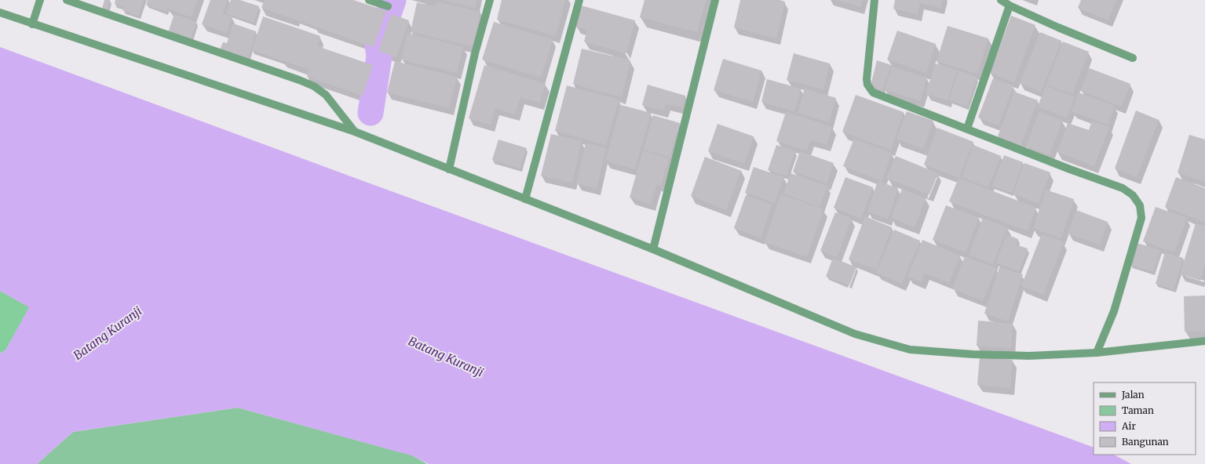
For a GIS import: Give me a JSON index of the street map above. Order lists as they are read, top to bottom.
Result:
{
  "water": ["Batang Kuranji"],
  "legend": [
    "Jalan",
    "Taman",
    "Air",
    "Bangunan"
  ]
}
